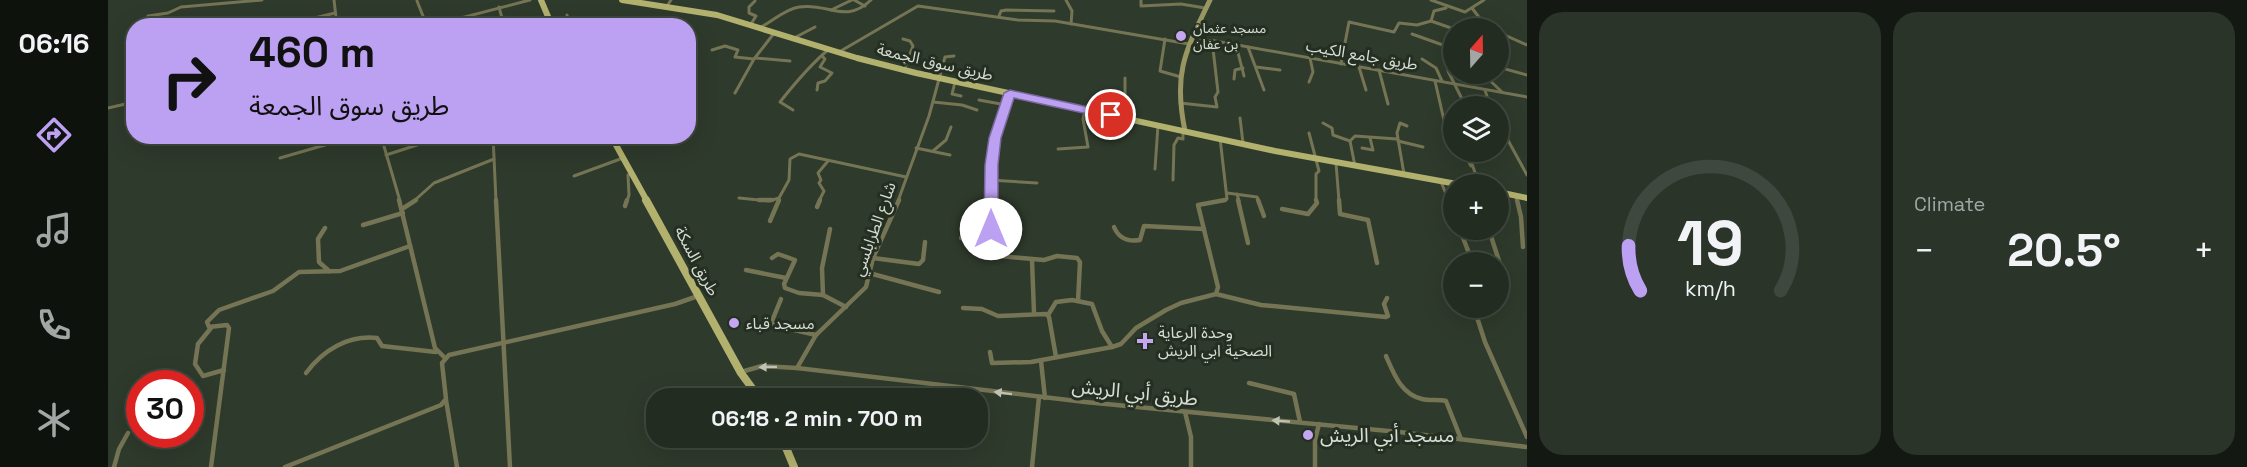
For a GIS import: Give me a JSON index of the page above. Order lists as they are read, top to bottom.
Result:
{
  "streets": {
    "main road": ["طريق سوق الجمعة", "طريق السكة"],
    "street": ["طريق جامع الكيب", "شارع الطرابلسي", "طريق أبي الريش"]
  },
  "crossings": [
    ["طريق سوق الجمعة", "شارع الطرابلسي"],
    ["شارع الطرابلسي", "طريق أبي الريش"],
    ["طريق السكة", "طريق أبي الريش"]
  ],
  "one_way": ["طريق أبي الريش"],
  "places": {
    "other": ["مسجد عثمان بن عفان", "مسجد قباء", "مسجد أبي الريش"],
    "health": ["وحدة الرعاية الصحية ابي الريش"]
  },
  "north": "top",
  "page": {
    "tabs": "06:16",
    "tile": "Climate",
    "map_buttons": ["+", "−"],
    "turn": ["460 m", "طريق سوق الجمعة"],
    "heat": ["−", "20.5°", "+"],
    "limit": "30",
    "trip": "06:18 · 2 min · 700 m",
    "gauge": ["19", "km/h"]
  }
}
